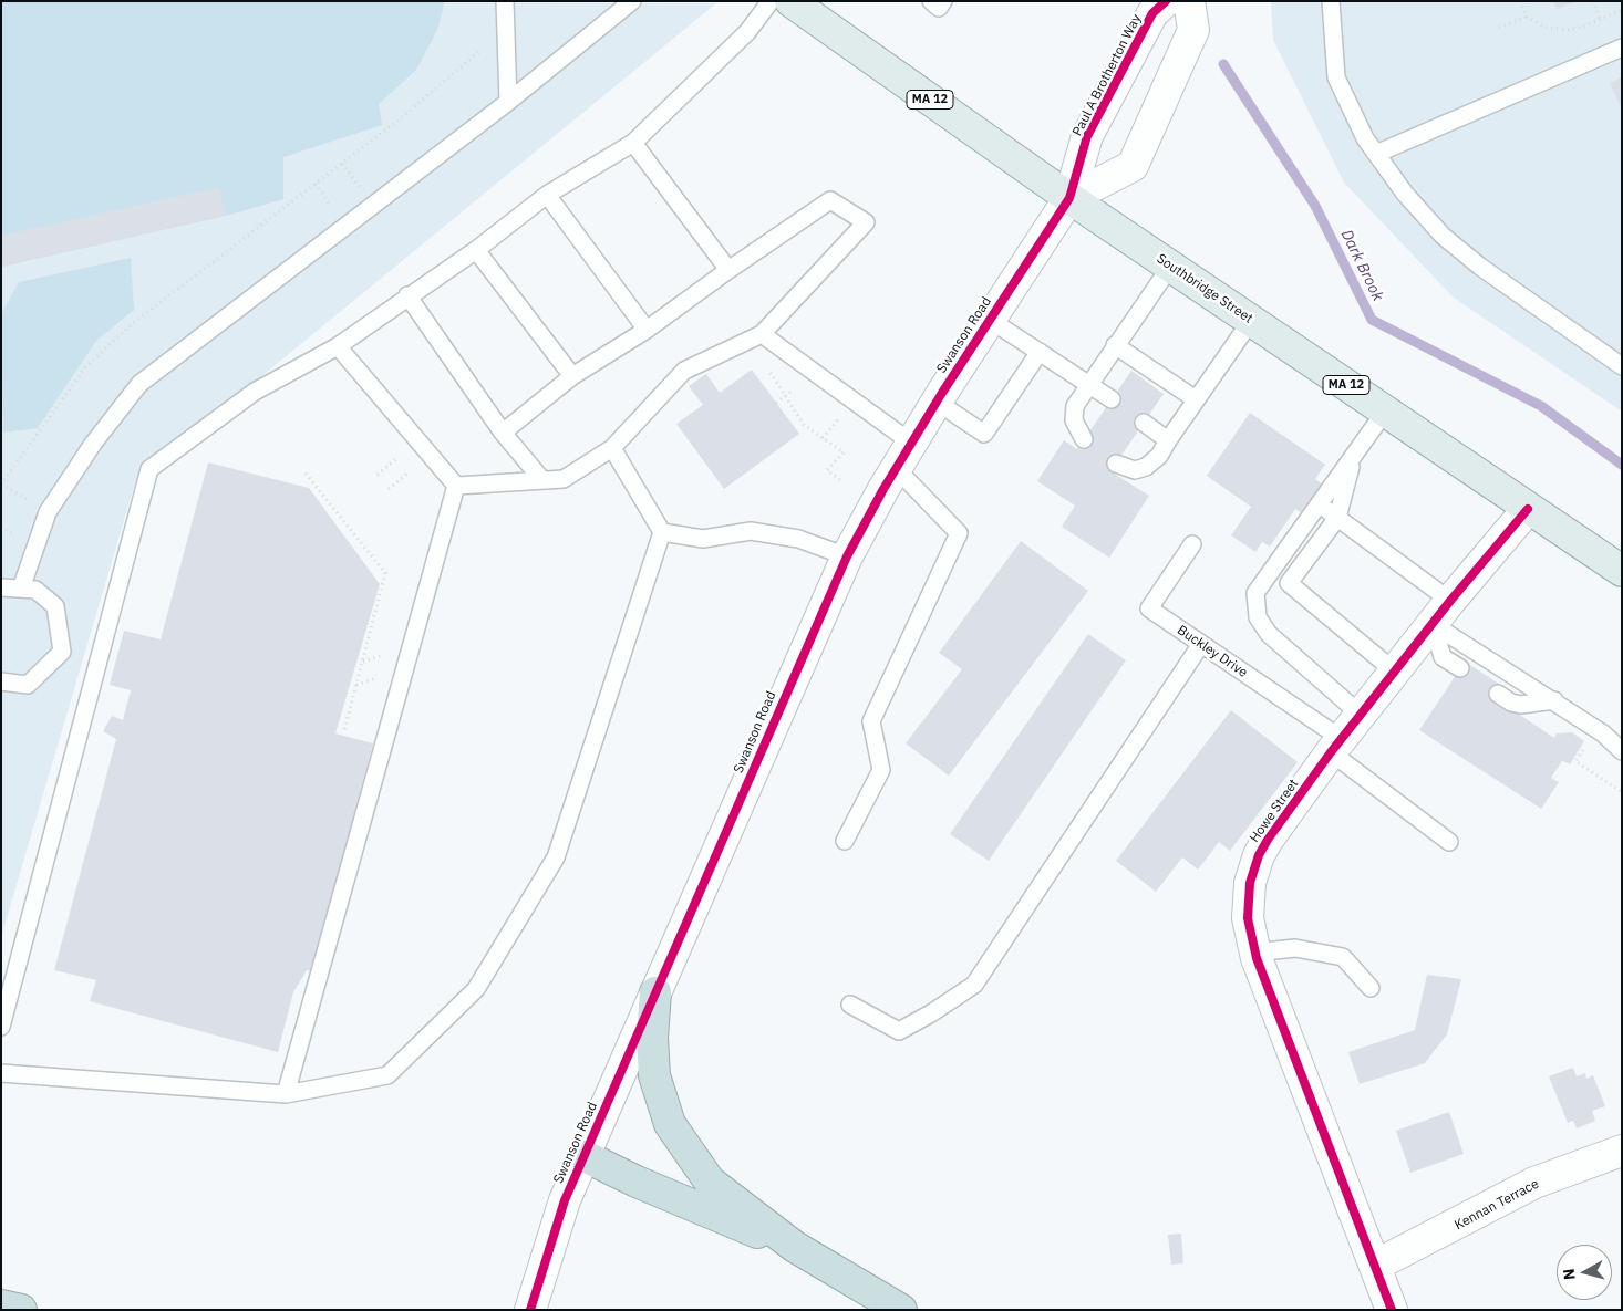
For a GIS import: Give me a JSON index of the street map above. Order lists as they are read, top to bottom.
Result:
{
  "streets": {
    "main road": ["MA 12", "Southbridge Street"],
    "street": [
      "Paul A Brotherton Way",
      "Swanson Road",
      "Howe Street",
      "Kennan Terrace"
    ],
    "lane": ["Buckley Drive"]
  },
  "crossings": [
    ["Paul A Brotherton Way", "Southbridge Street"],
    ["Paul A Brotherton Way", "Swanson Road"],
    ["Southbridge Street", "Swanson Road"],
    ["Southbridge Street", "Howe Street"],
    ["Buckley Drive", "Howe Street"],
    ["Howe Street", "Kennan Terrace"]
  ],
  "water": ["Dark Brook"],
  "north": "left"
}
